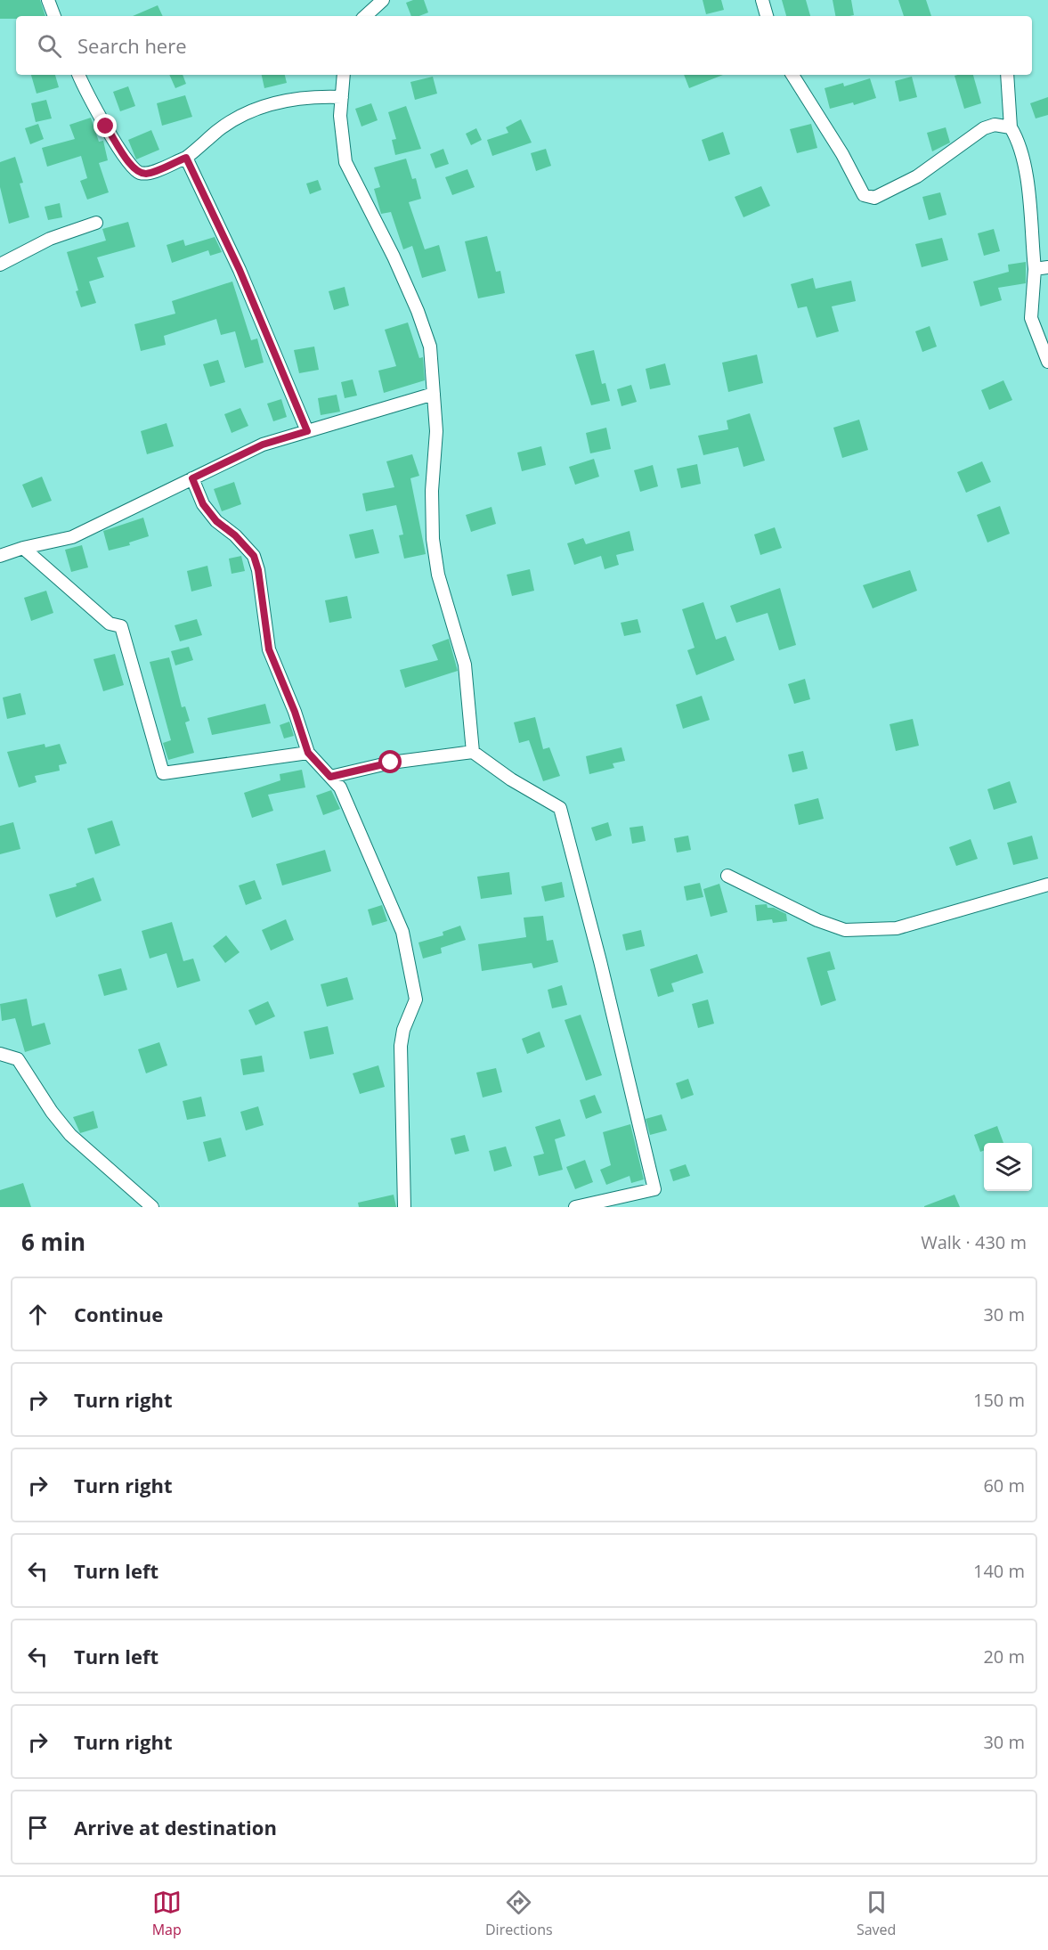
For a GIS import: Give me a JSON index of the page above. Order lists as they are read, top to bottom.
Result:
{
  "page": {
    "search": "Search here",
    "heading": ["6 min", "Walk · 430 m"],
    "list": [
      ["Continue", "30 m"],
      ["Turn right", "150 m"],
      ["Turn right", "60 m"],
      ["Turn left", "140 m"],
      ["Turn left", "20 m"],
      ["Turn right", "30 m"],
      "Arrive at destination"
    ],
    "nav": ["Map", "Directions", "Saved"]
  }
}
